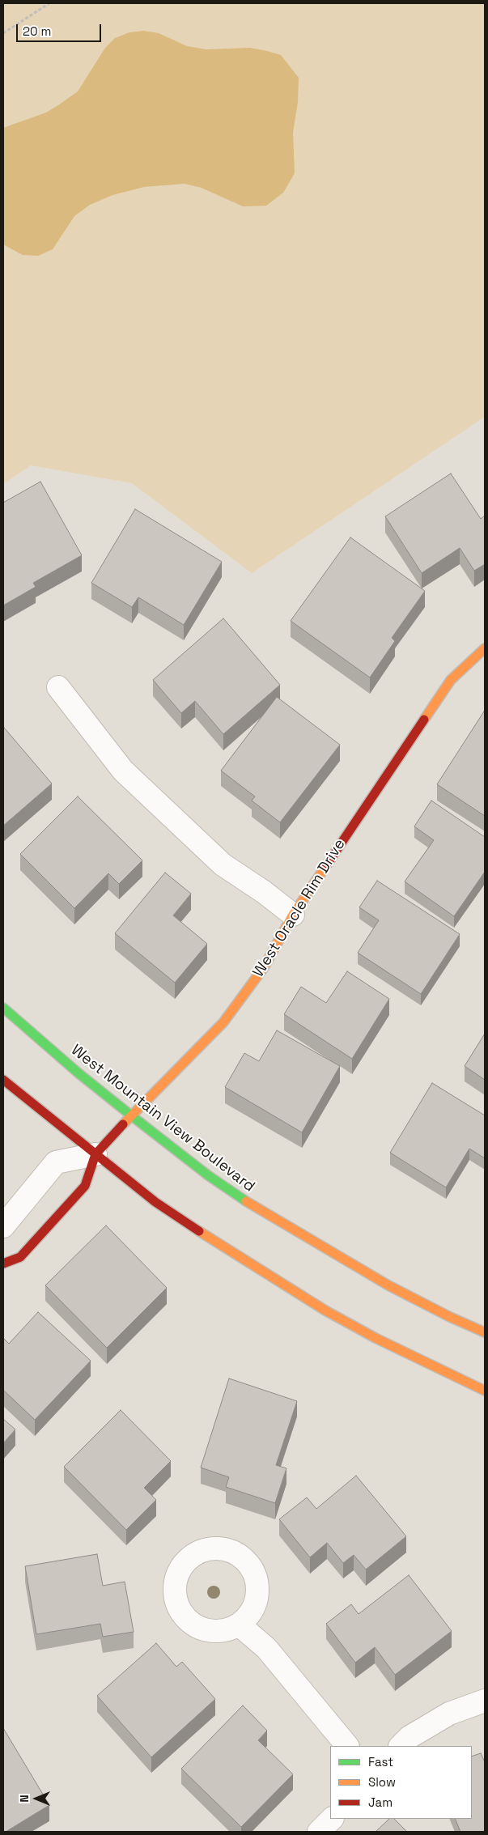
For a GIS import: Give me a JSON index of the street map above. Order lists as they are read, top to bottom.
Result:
{
  "streets": {
    "street": ["West Oracle Rim Drive", "West Mountain View Boulevard"]
  },
  "crossings": [
    ["West Oracle Rim Drive", "West Mountain View Boulevard"]
  ],
  "legend": ["Fast", "Slow", "Jam"],
  "scale_bar": "20 m",
  "north": "left"
}
